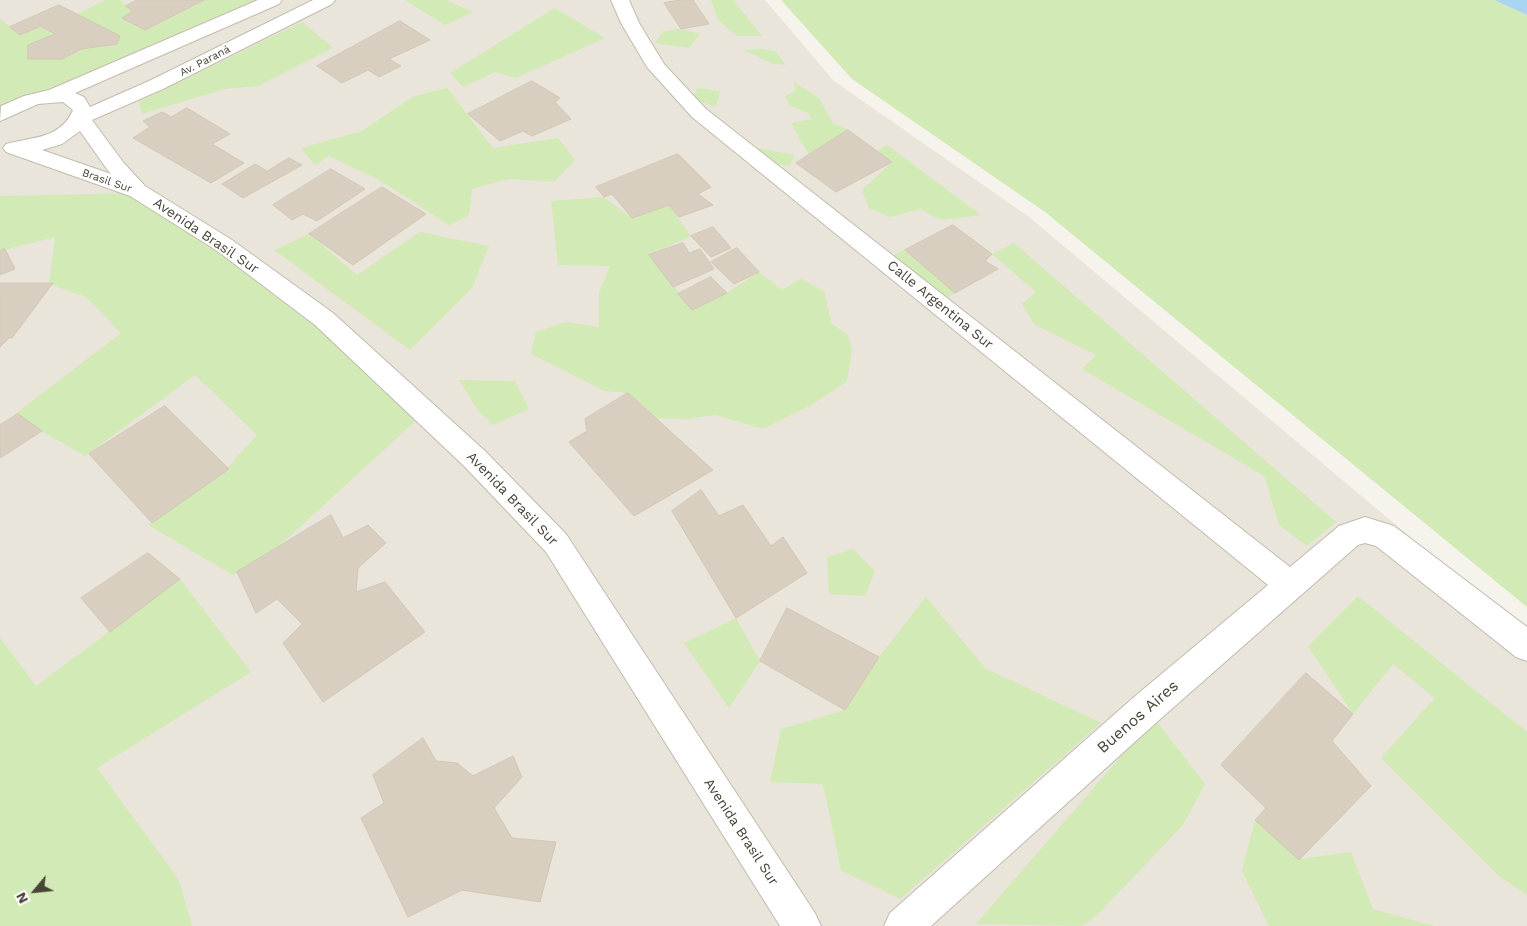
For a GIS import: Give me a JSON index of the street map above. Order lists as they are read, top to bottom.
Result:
{
  "streets": {
    "street": [
      "Av. Paraná",
      "Brasil Sur",
      "Avenida Brasil Sur",
      "Calle Argentina Sur",
      "Buenos Aires"
    ]
  },
  "crossings": [
    ["Av. Paraná", "Brasil Sur"],
    ["Brasil Sur", "Avenida Brasil Sur"],
    ["Calle Argentina Sur", "Buenos Aires"]
  ],
  "north": "bottom left"
}
